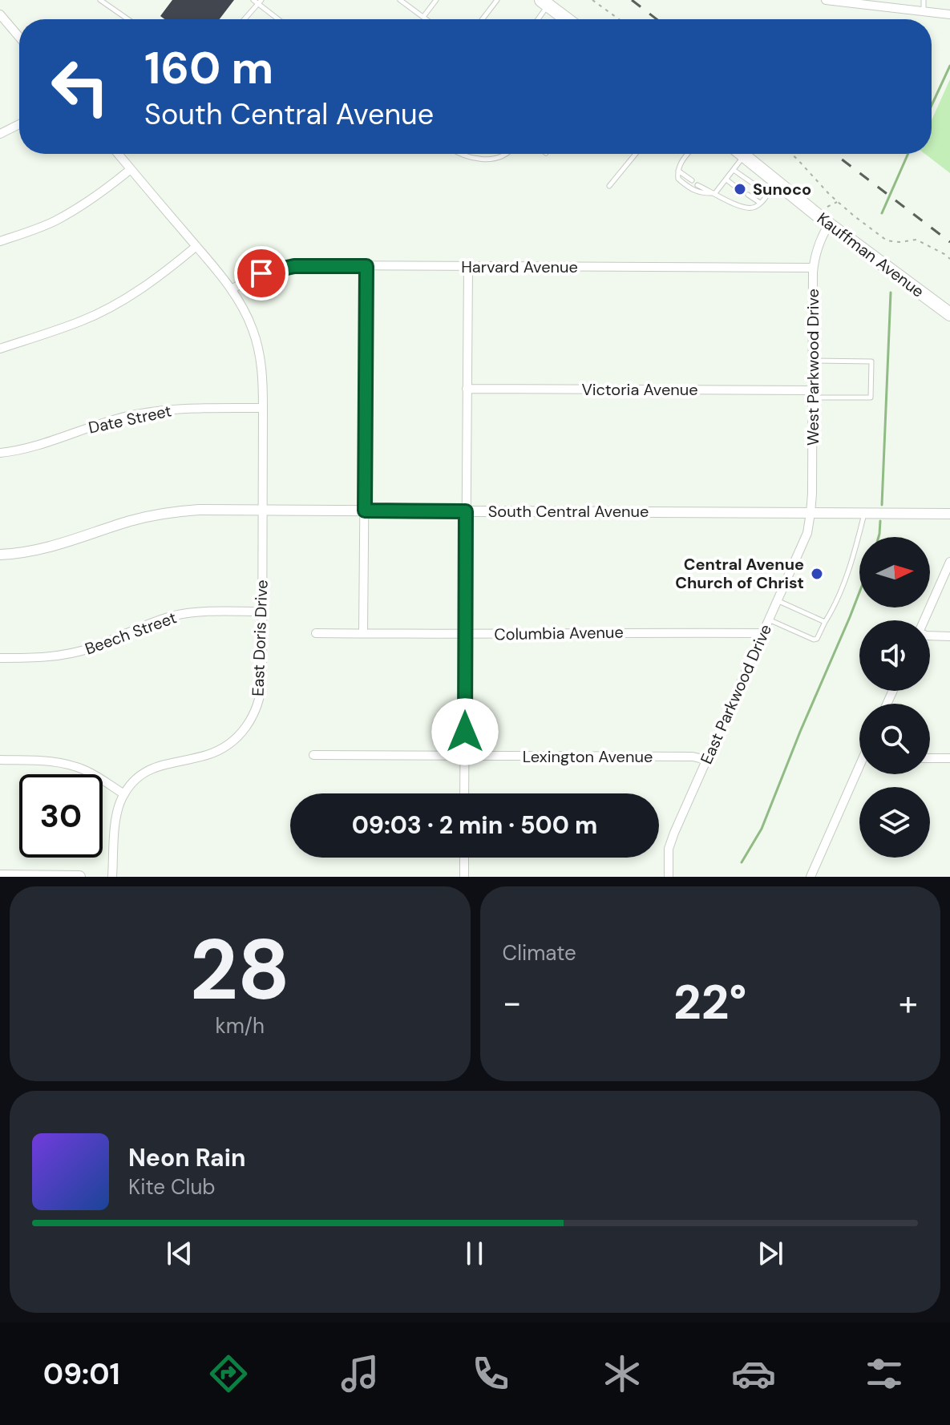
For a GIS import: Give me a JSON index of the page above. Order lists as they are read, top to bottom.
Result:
{
  "streets": {
    "main road": ["Kauffman Avenue"],
    "street": [
      "Harvard Avenue",
      "West Parkwood Drive",
      "Victoria Avenue",
      "Date Street",
      "South Central Avenue",
      "Beech Street",
      "Columbia Avenue",
      "East Doris Drive",
      "East Parkwood Drive",
      "Lexington Avenue"
    ]
  },
  "crossings": [
    ["Kauffman Avenue", "West Parkwood Drive"],
    ["Harvard Avenue", "West Parkwood Drive"],
    ["Harvard Avenue", "East Doris Drive"],
    ["West Parkwood Drive", "Victoria Avenue"],
    ["West Parkwood Drive", "South Central Avenue"],
    ["West Parkwood Drive", "East Parkwood Drive"],
    ["Date Street", "East Doris Drive"],
    ["South Central Avenue", "East Doris Drive"],
    ["South Central Avenue", "East Parkwood Drive"],
    ["Beech Street", "East Doris Drive"],
    ["Columbia Avenue", "East Parkwood Drive"],
    ["East Parkwood Drive", "Lexington Avenue"]
  ],
  "places": ["Sunoco", "Central Avenue Church of Christ"],
  "north": "right",
  "page": {
    "turn": ["160 m", "South Central Avenue"],
    "limit": "30",
    "trip": "09:03 · 2 min · 500 m",
    "tile": [
      ["28", "km/h"],
      "Climate"
    ],
    "heat": ["−", "22°", "+"],
    "song": ["Neon Rain", "Kite Club"],
    "tabs": "09:01"
  }
}
